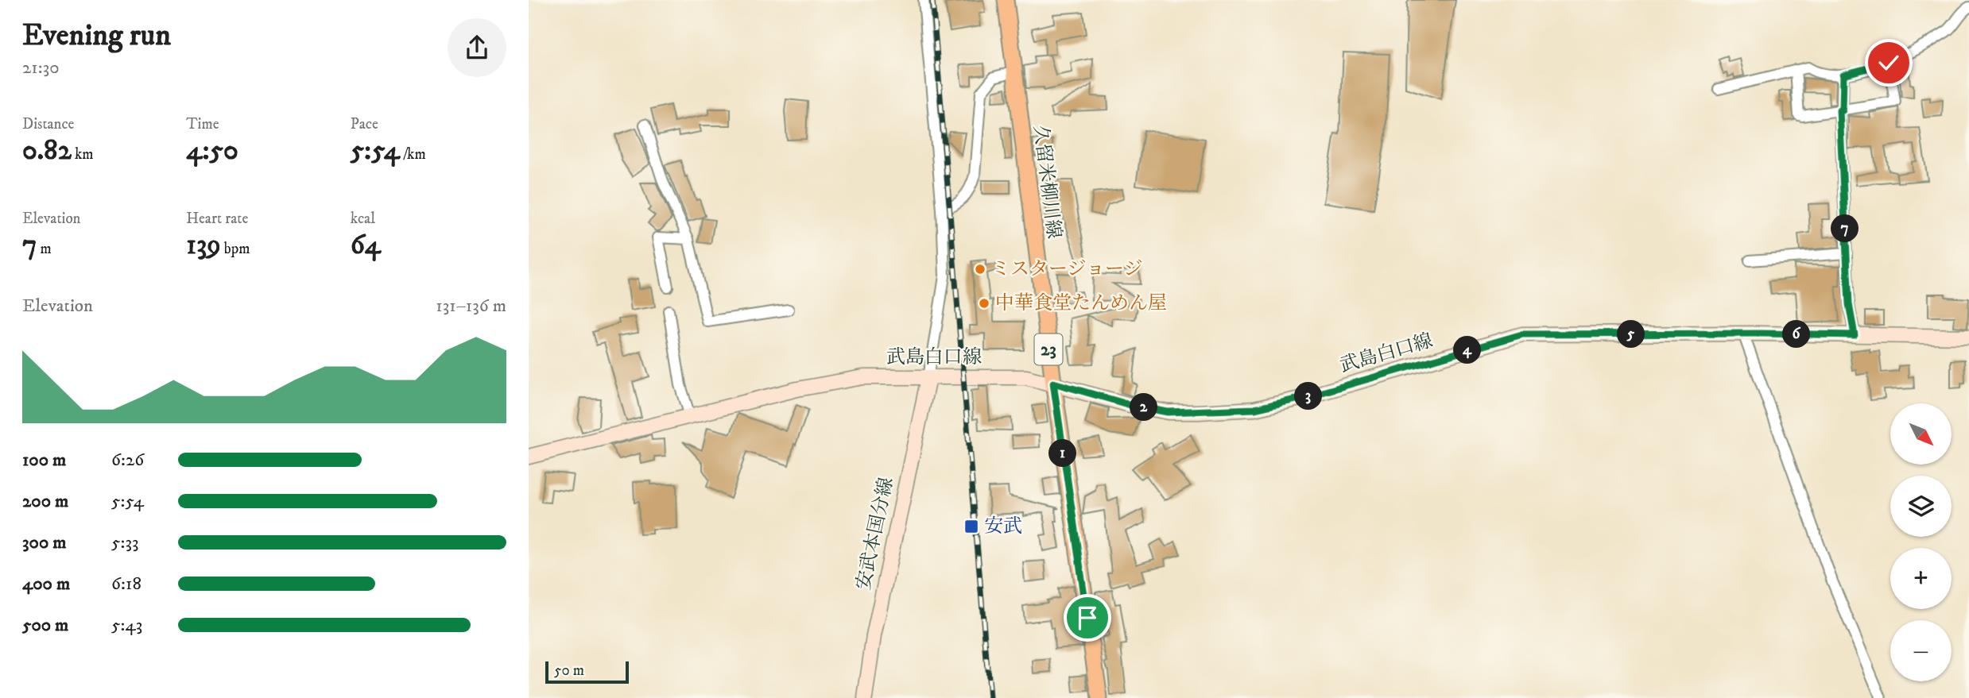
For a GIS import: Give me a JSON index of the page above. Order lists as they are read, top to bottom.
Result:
{
  "streets": {
    "main road": [
      "久留米柳川線",
      "23",
      "武島白口線",
      "安武本国分線"
    ]
  },
  "crossings": [
    ["久留米柳川線", "武島白口線"],
    ["武島白口線", "安武本国分線"]
  ],
  "places": {
    "other": ["ミスタージョージ", "中華食堂たんめん屋"],
    "transit": ["安武"]
  },
  "scale_bar": "50 m",
  "north": "bottom right",
  "page": {
    "heading": ["Evening run", "21:30"],
    "stats": [
      ["Distance", "0.82 km"],
      ["Time", "4:50"],
      ["Pace", "5:54 /km"],
      ["Elevation", "7 m"],
      ["Heart rate", "139 bpm"],
      ["kcal", "64"]
    ],
    "pins": [
      "7",
      "5",
      "6",
      "4",
      "3",
      "2",
      "1"
    ],
    "chart": ["Elevation", "131–136 m"],
    "map_buttons": ["+", "−"],
    "list": [
      {
        "name": "100 m",
        "note": "6:26"
      },
      {
        "name": "200 m",
        "note": "5:54"
      },
      {
        "name": "300 m",
        "note": "5:33"
      },
      {
        "name": "400 m",
        "note": "6:18"
      },
      {
        "name": "500 m",
        "note": "5:43"
      }
    ],
    "scale": "50 m"
  }
}
